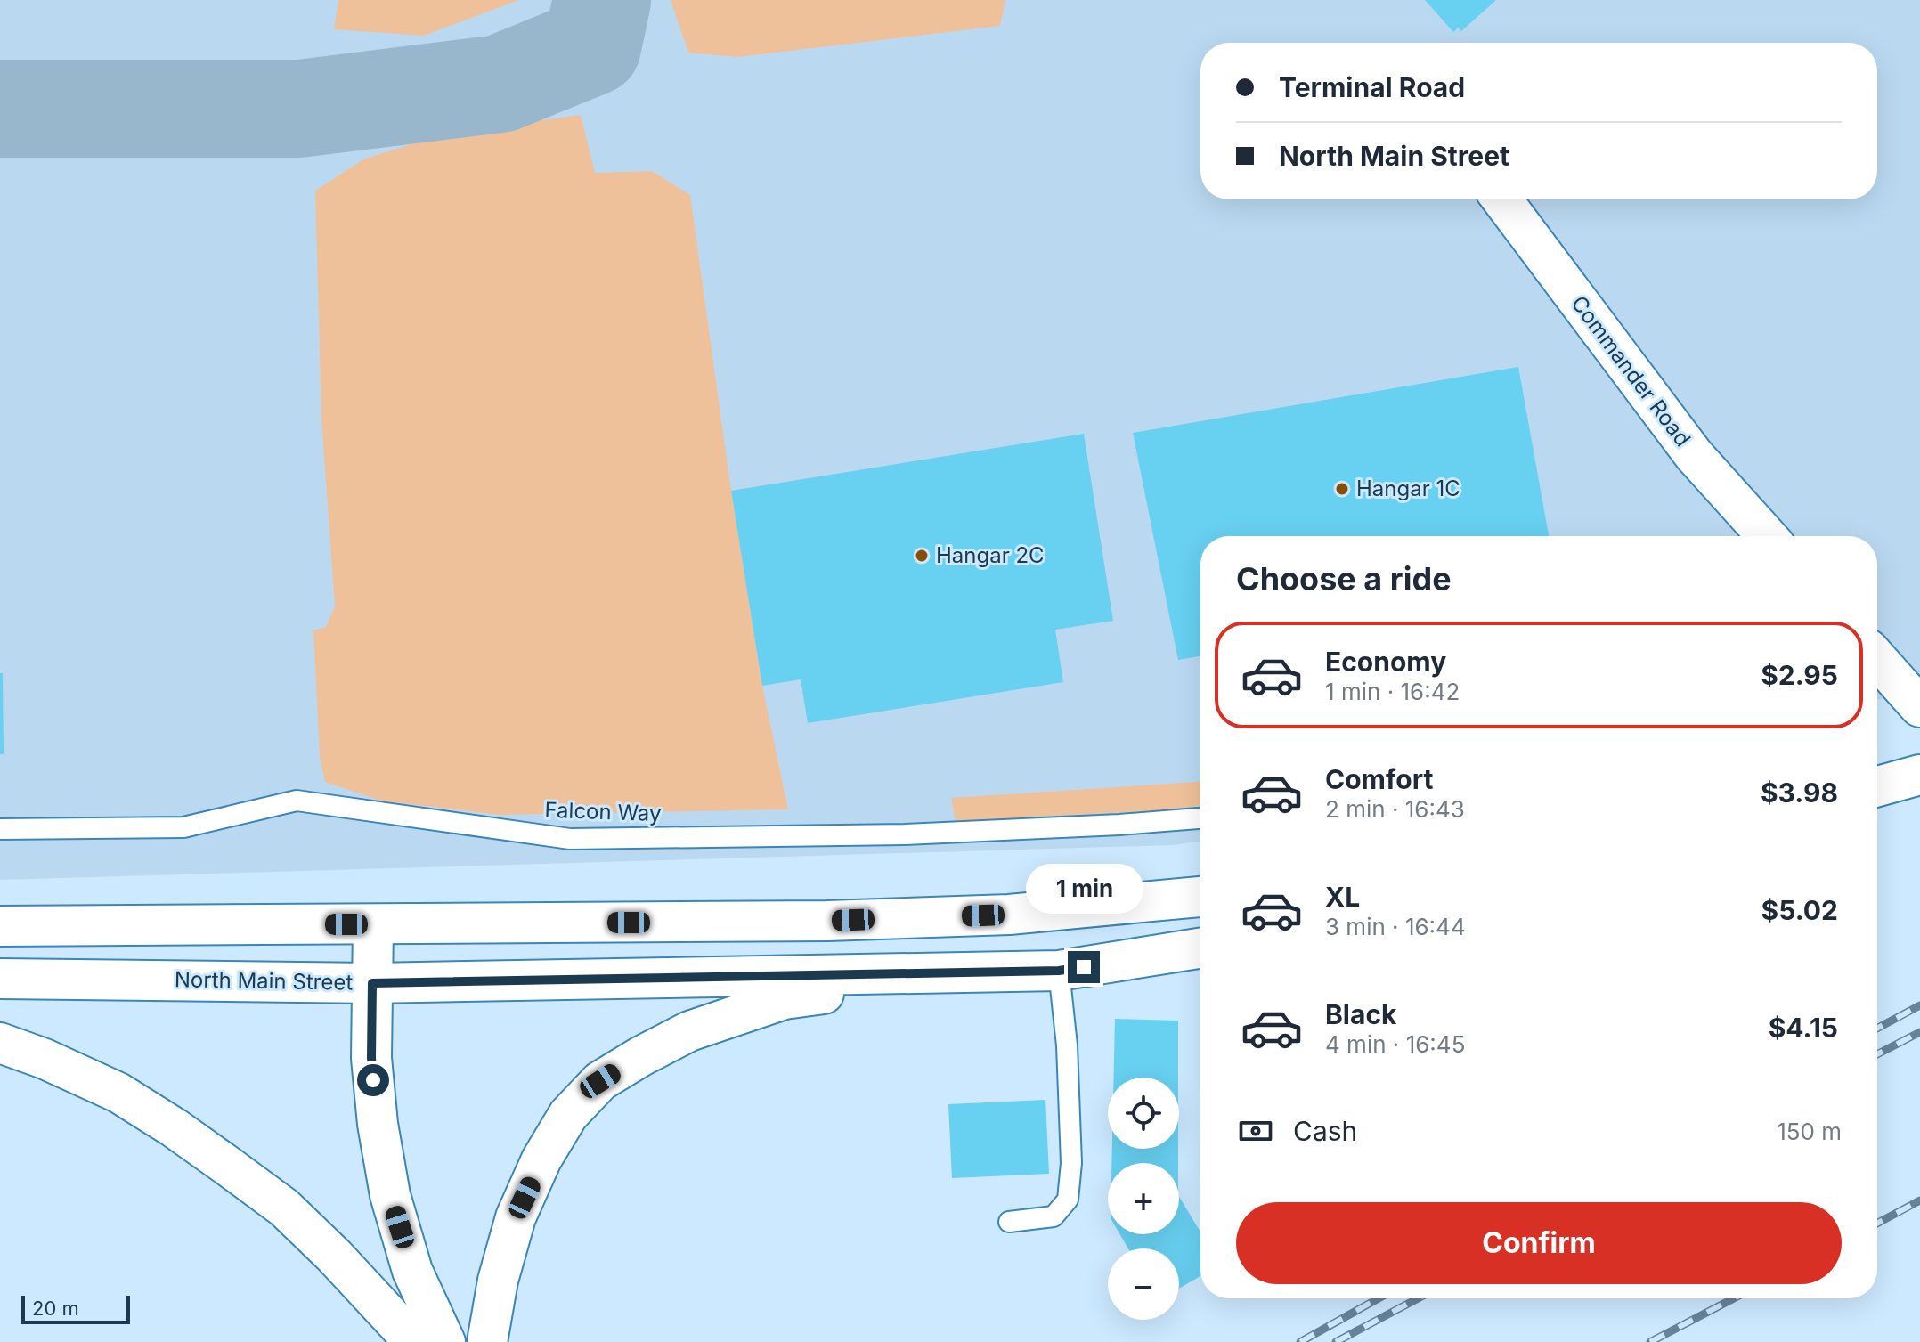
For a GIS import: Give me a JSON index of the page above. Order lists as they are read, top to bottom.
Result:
{
  "streets": {
    "main road": ["Commander Road", "North Main Street"],
    "lane": ["Falcon Way"]
  },
  "places": ["Hangar 1C", "Hangar 2C"],
  "scale_bar": "20 m",
  "page": {
    "banner": ["Terminal Road", "North Main Street"],
    "heading": "Choose a ride",
    "list": [
      {
        "name": "Economy",
        "note": "1 min · 16:42",
        "value": "$2.95"
      },
      {
        "name": "Comfort",
        "note": "2 min · 16:43",
        "value": "$3.98"
      },
      {
        "name": "XL",
        "note": "3 min · 16:44",
        "value": "$5.02"
      },
      {
        "name": "Black",
        "note": "4 min · 16:45",
        "value": "$4.15"
      }
    ],
    "bubble": "1 min",
    "map_buttons": ["+", "−"],
    "pay": ["Cash", "150 m"],
    "buttons": "Confirm",
    "scale": "20 m"
  }
}
